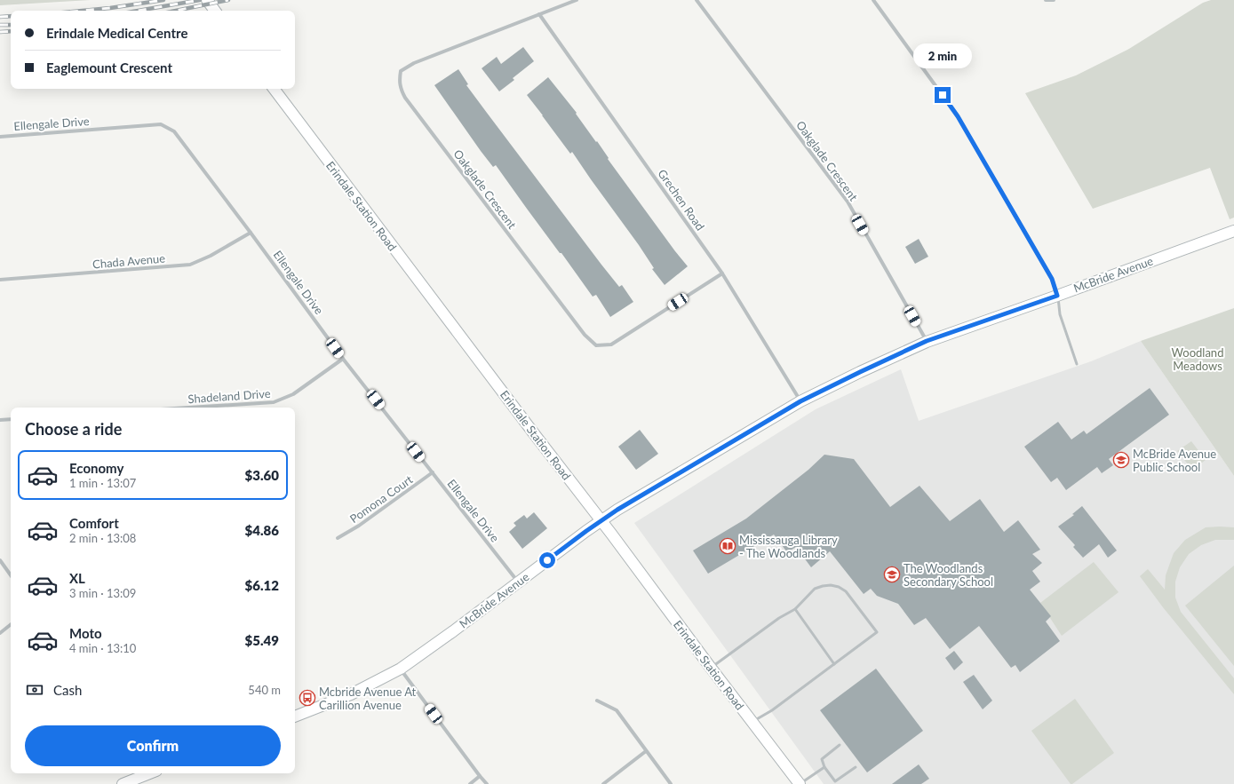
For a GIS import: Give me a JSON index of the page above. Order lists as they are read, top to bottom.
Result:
{
  "streets": {
    "street": [
      "Ellengale Drive",
      "Oakglade Crescent",
      "Grechen Road",
      "Erindale Station Road",
      "Chada Avenue",
      "McBride Avenue",
      "Shadeland Drive",
      "Pomona Court"
    ]
  },
  "crossings": [
    ["Ellengale Drive", "Chada Avenue"],
    ["Ellengale Drive", "McBride Avenue"],
    ["Ellengale Drive", "Shadeland Drive"],
    ["Ellengale Drive", "Pomona Court"],
    ["Oakglade Crescent", "Grechen Road"],
    ["Oakglade Crescent", "McBride Avenue"],
    ["Grechen Road", "McBride Avenue"],
    ["Erindale Station Road", "McBride Avenue"]
  ],
  "parks": ["Woodland Meadows"],
  "places": {
    "school or university": ["McBride Avenue Public School", "The Woodlands Secondary School"],
    "library": ["Mississauga Library - The Woodlands"],
    "bus stop": ["Mcbride Avenue At Carillion Avenue"]
  },
  "page": {
    "banner": ["Erindale Medical Centre", "Eaglemount Crescent"],
    "bubble": "2 min",
    "heading": "Choose a ride",
    "list": [
      {
        "name": "Economy",
        "note": "1 min · 13:07",
        "value": "$3.60"
      },
      {
        "name": "Comfort",
        "note": "2 min · 13:08",
        "value": "$4.86"
      },
      {
        "name": "XL",
        "note": "3 min · 13:09",
        "value": "$6.12"
      },
      {
        "name": "Moto",
        "note": "4 min · 13:10",
        "value": "$5.49"
      }
    ],
    "pay": ["Cash", "540 m"],
    "buttons": "Confirm"
  }
}
